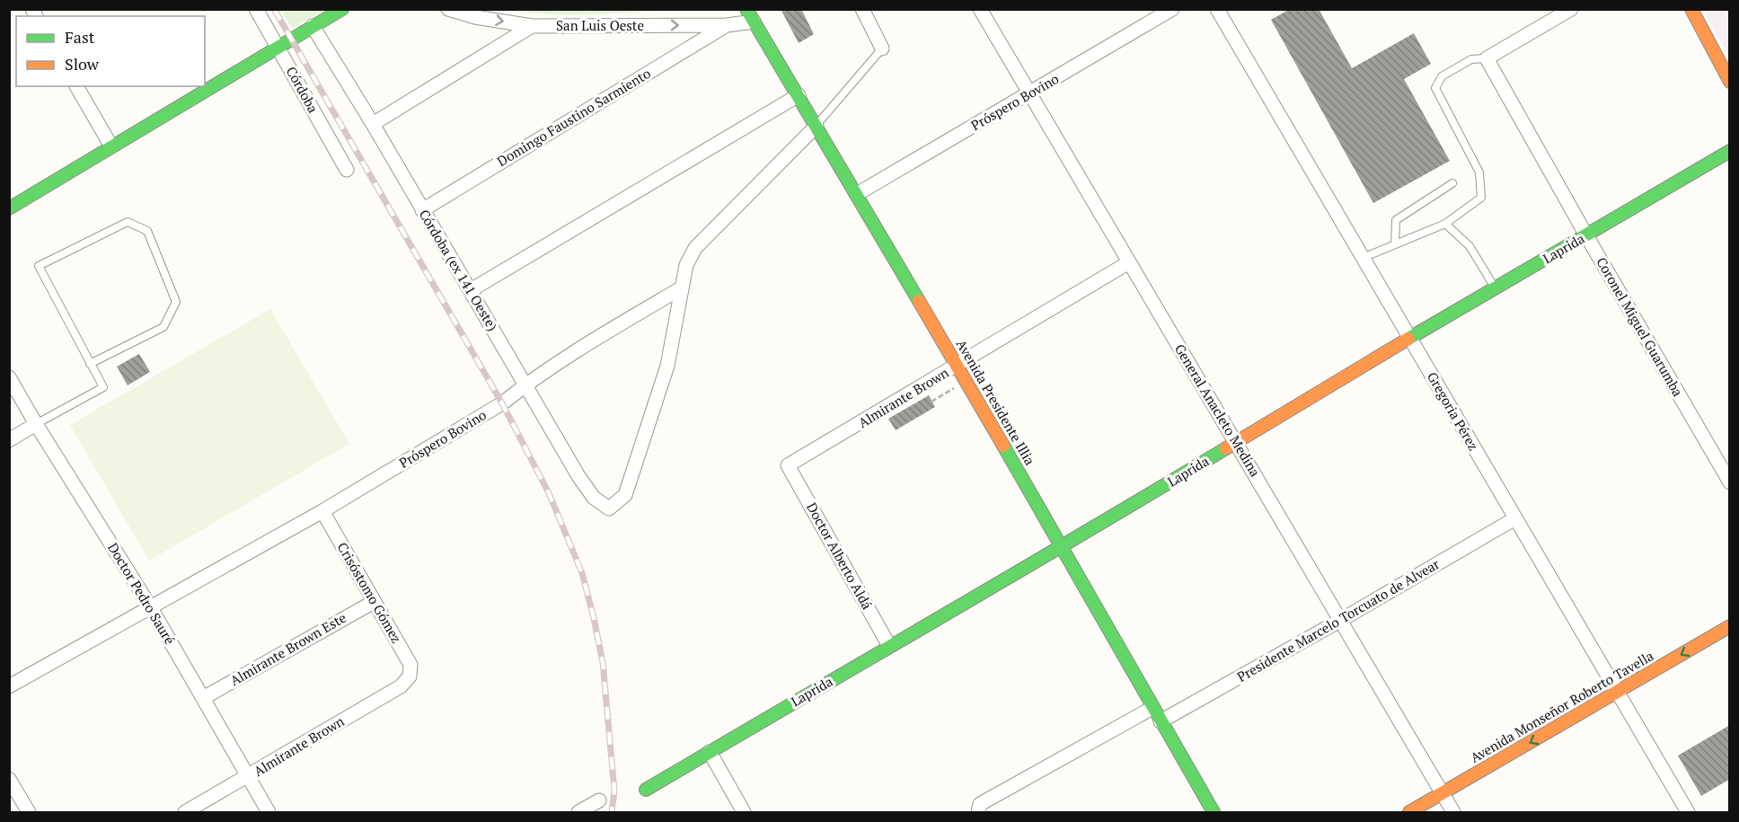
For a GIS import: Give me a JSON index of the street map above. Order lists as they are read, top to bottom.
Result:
{
  "streets": {
    "street": [
      "San Luis Oeste",
      "Córdoba",
      "Próspero Bovino",
      "Domingo Faustino Sarmiento",
      "Laprida",
      "Córdoba (ex 141 Oeste)",
      "Coronel Miguel Guarumba",
      "Almirante Brown",
      "Avenida Presidente Illia",
      "General Anacleto Medina",
      "Gregoria Pérez",
      "Doctor Alberto Aldá",
      "Crisóstomo Gómez",
      "Doctor Pedro Sauré",
      "Presidente Marcelo Torcuato de Alvear",
      "Almirante Brown Este",
      "Avenida Monseñor Roberto Tavella"
    ]
  },
  "crossings": [
    ["San Luis Oeste", "Domingo Faustino Sarmiento"],
    ["San Luis Oeste", "Avenida Presidente Illia"],
    ["Próspero Bovino", "Córdoba (ex 141 Oeste)"],
    ["Próspero Bovino", "Avenida Presidente Illia"],
    ["Próspero Bovino", "General Anacleto Medina"],
    ["Próspero Bovino", "Crisóstomo Gómez"],
    ["Próspero Bovino", "Doctor Pedro Sauré"],
    ["Domingo Faustino Sarmiento", "Córdoba (ex 141 Oeste)"],
    ["Laprida", "Coronel Miguel Guarumba"],
    ["Laprida", "Avenida Presidente Illia"],
    ["Laprida", "General Anacleto Medina"],
    ["Laprida", "Gregoria Pérez"],
    ["Laprida", "Doctor Alberto Aldá"],
    ["Almirante Brown", "Avenida Presidente Illia"],
    ["Almirante Brown", "General Anacleto Medina"],
    ["Almirante Brown", "Doctor Alberto Aldá"],
    ["Almirante Brown", "Crisóstomo Gómez"],
    ["Almirante Brown", "Doctor Pedro Sauré"],
    ["Avenida Presidente Illia", "Presidente Marcelo Torcuato de Alvear"],
    ["General Anacleto Medina", "Presidente Marcelo Torcuato de Alvear"],
    ["General Anacleto Medina", "Avenida Monseñor Roberto Tavella"],
    ["Gregoria Pérez", "Presidente Marcelo Torcuato de Alvear"],
    ["Gregoria Pérez", "Avenida Monseñor Roberto Tavella"],
    ["Crisóstomo Gómez", "Almirante Brown Este"],
    ["Doctor Pedro Sauré", "Almirante Brown Este"]
  ],
  "one_way": ["San Luis Oeste", "Avenida Monseñor Roberto Tavella"],
  "legend": ["Fast", "Slow"]
}
